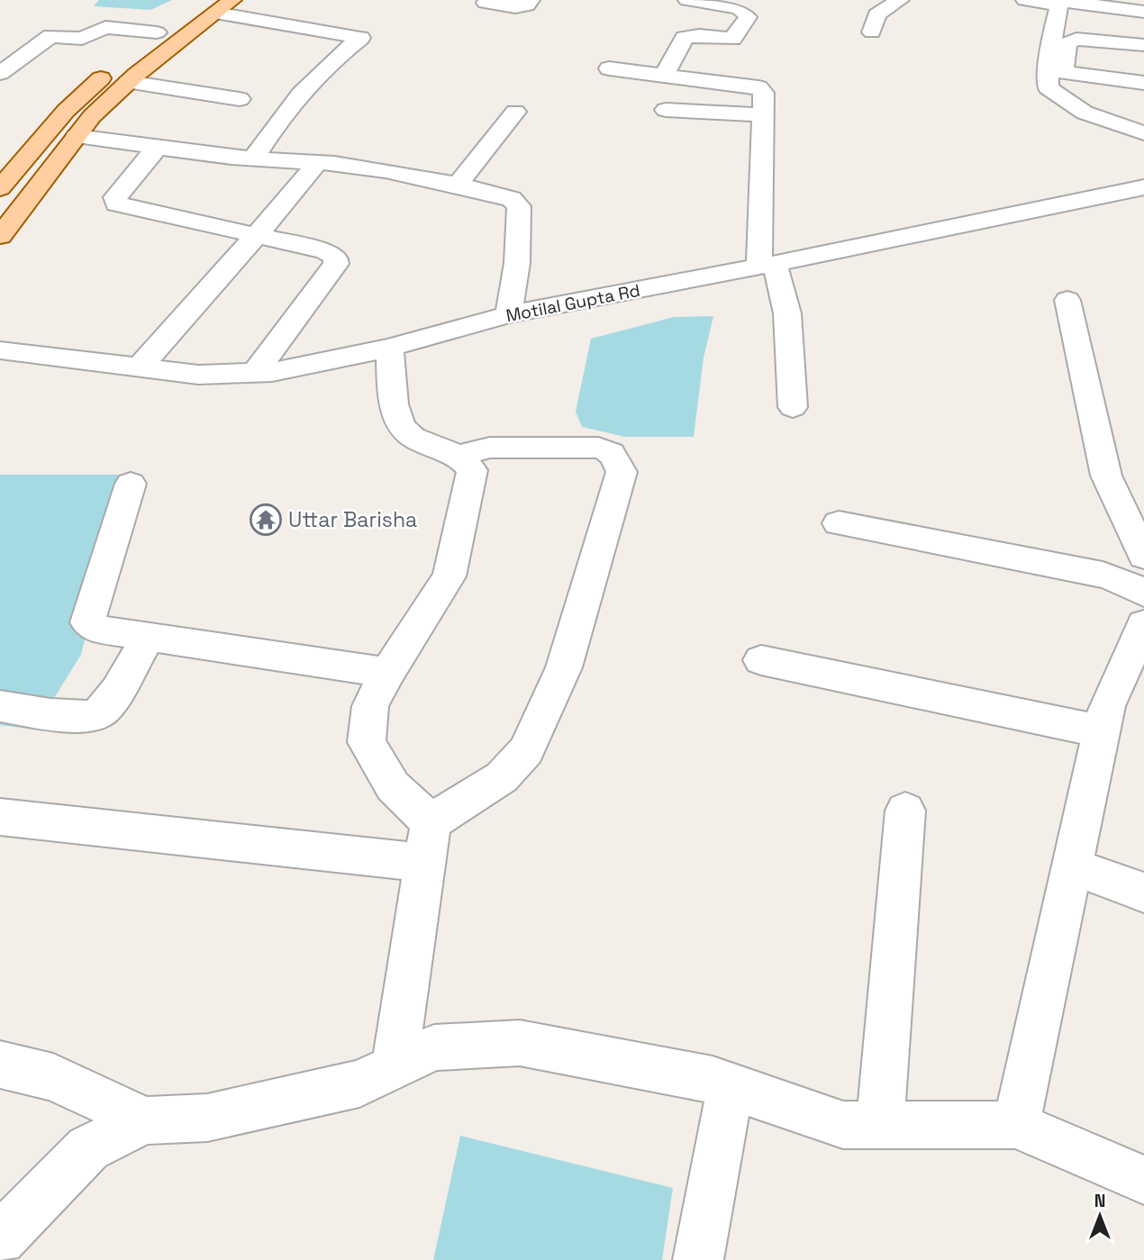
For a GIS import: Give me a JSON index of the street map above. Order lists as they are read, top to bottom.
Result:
{
  "streets": {
    "street": ["Motilal Gupta Rd"]
  },
  "places": {
    "temple": ["Uttar Barisha"]
  },
  "north": "top"
}
